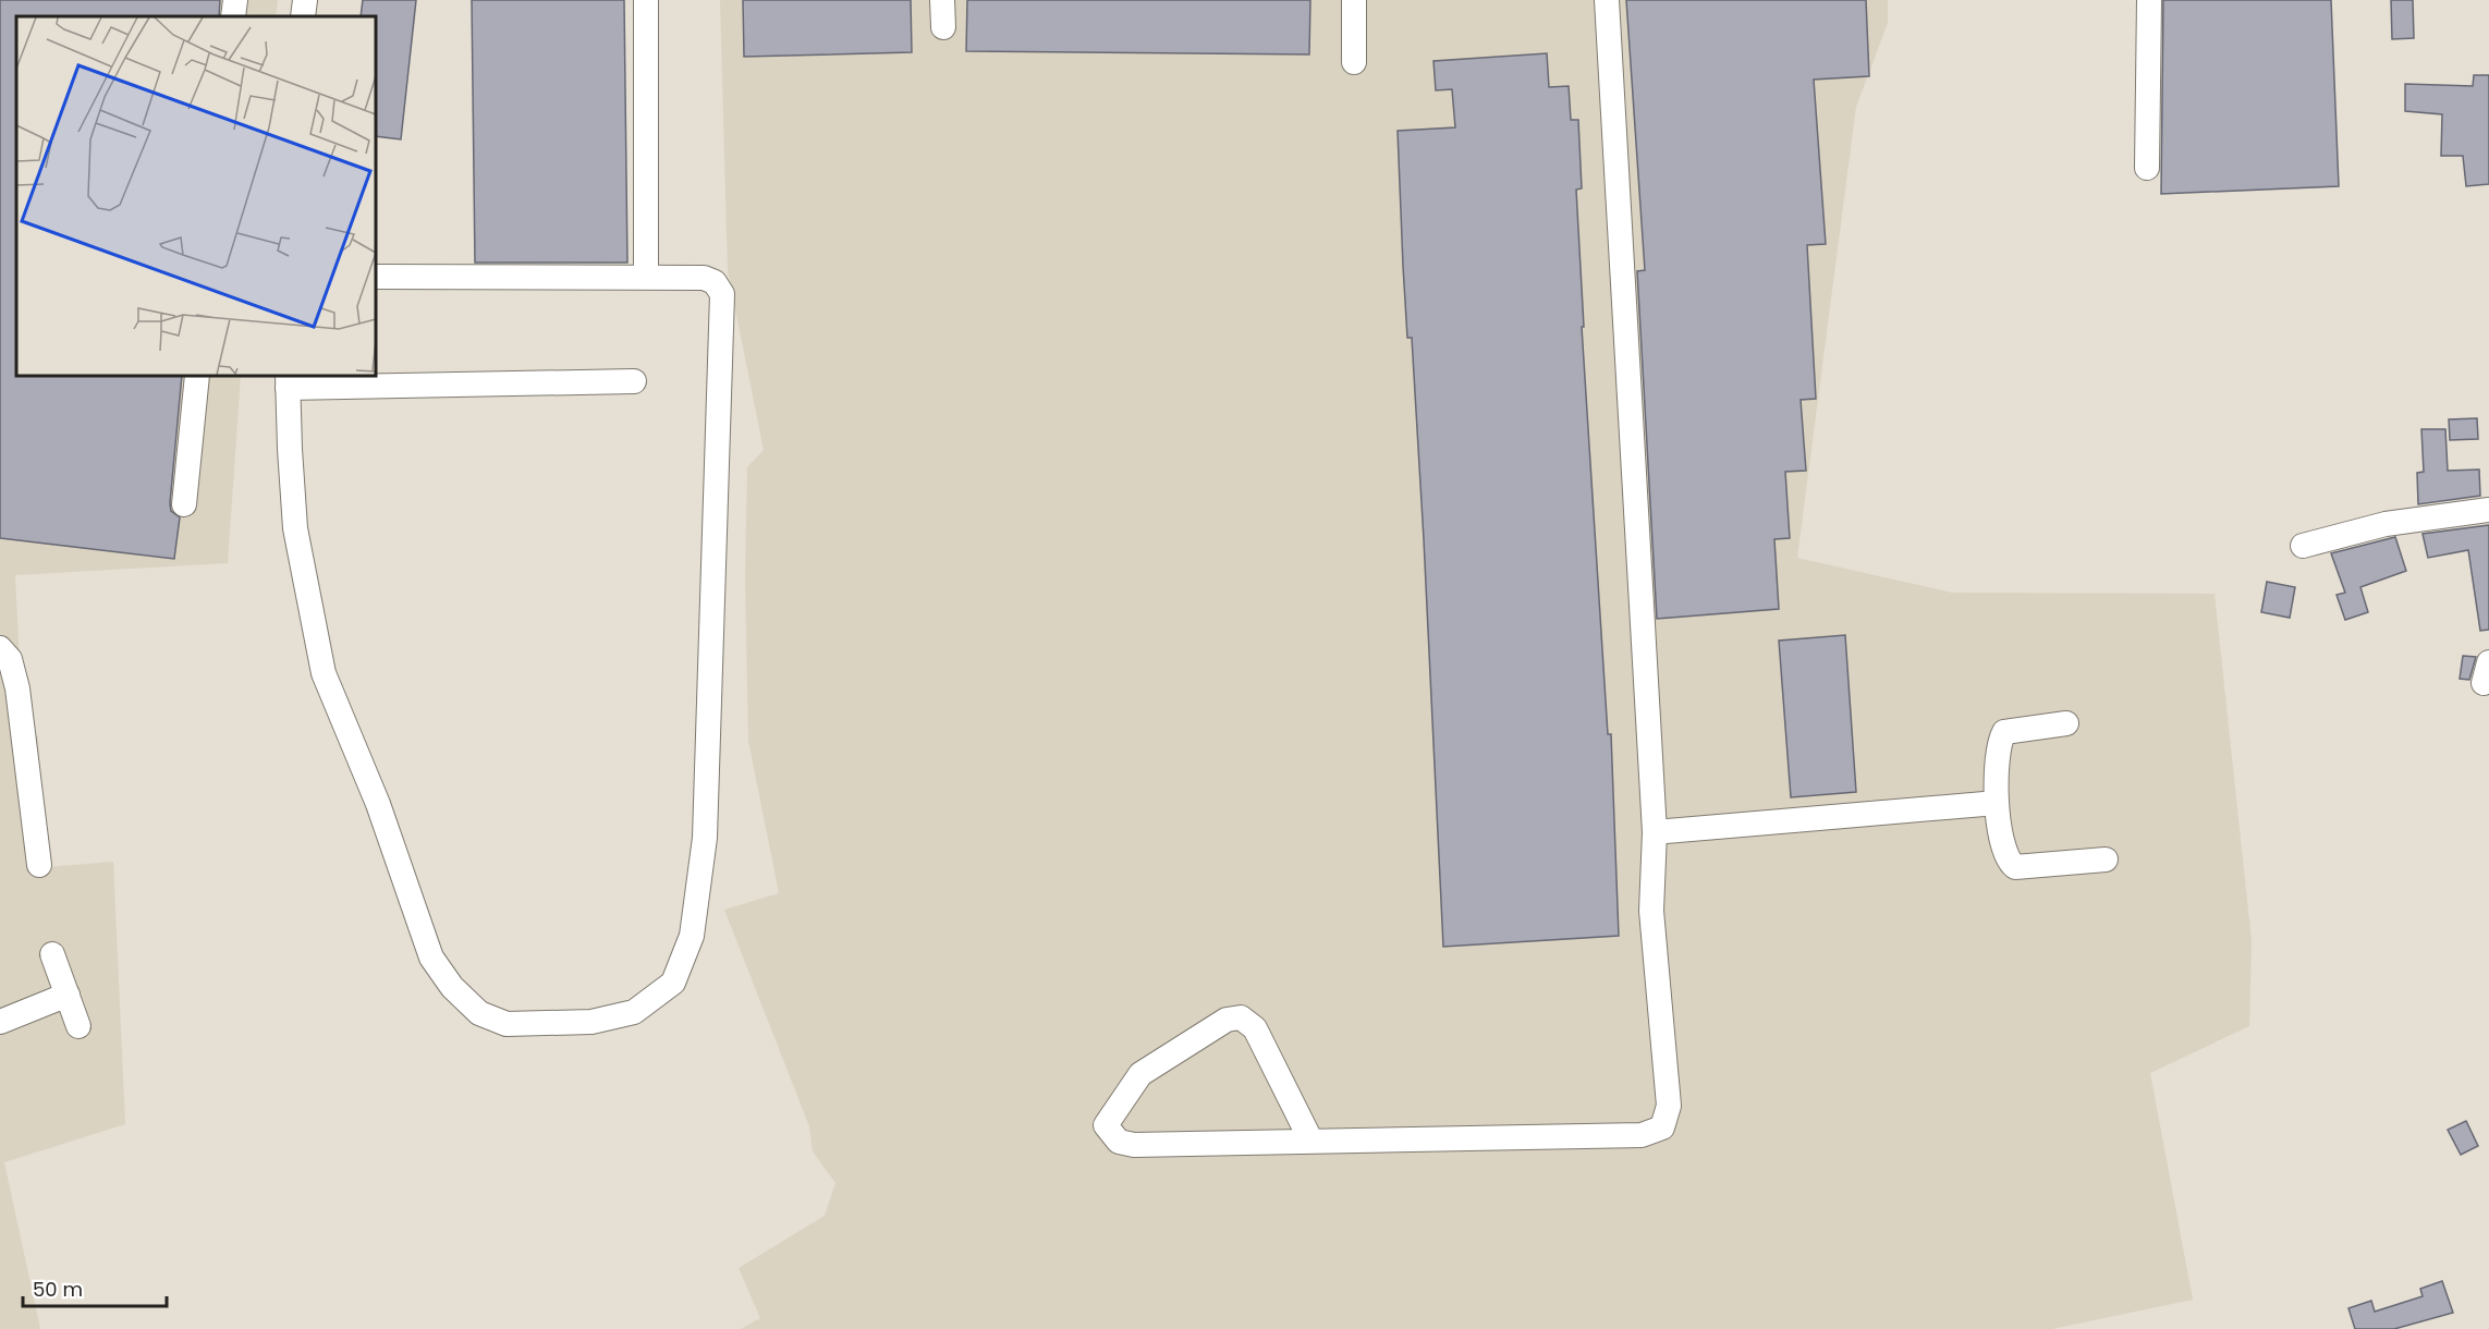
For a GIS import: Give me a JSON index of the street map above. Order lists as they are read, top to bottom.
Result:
{
  "scale_bar": "50 m"
}
